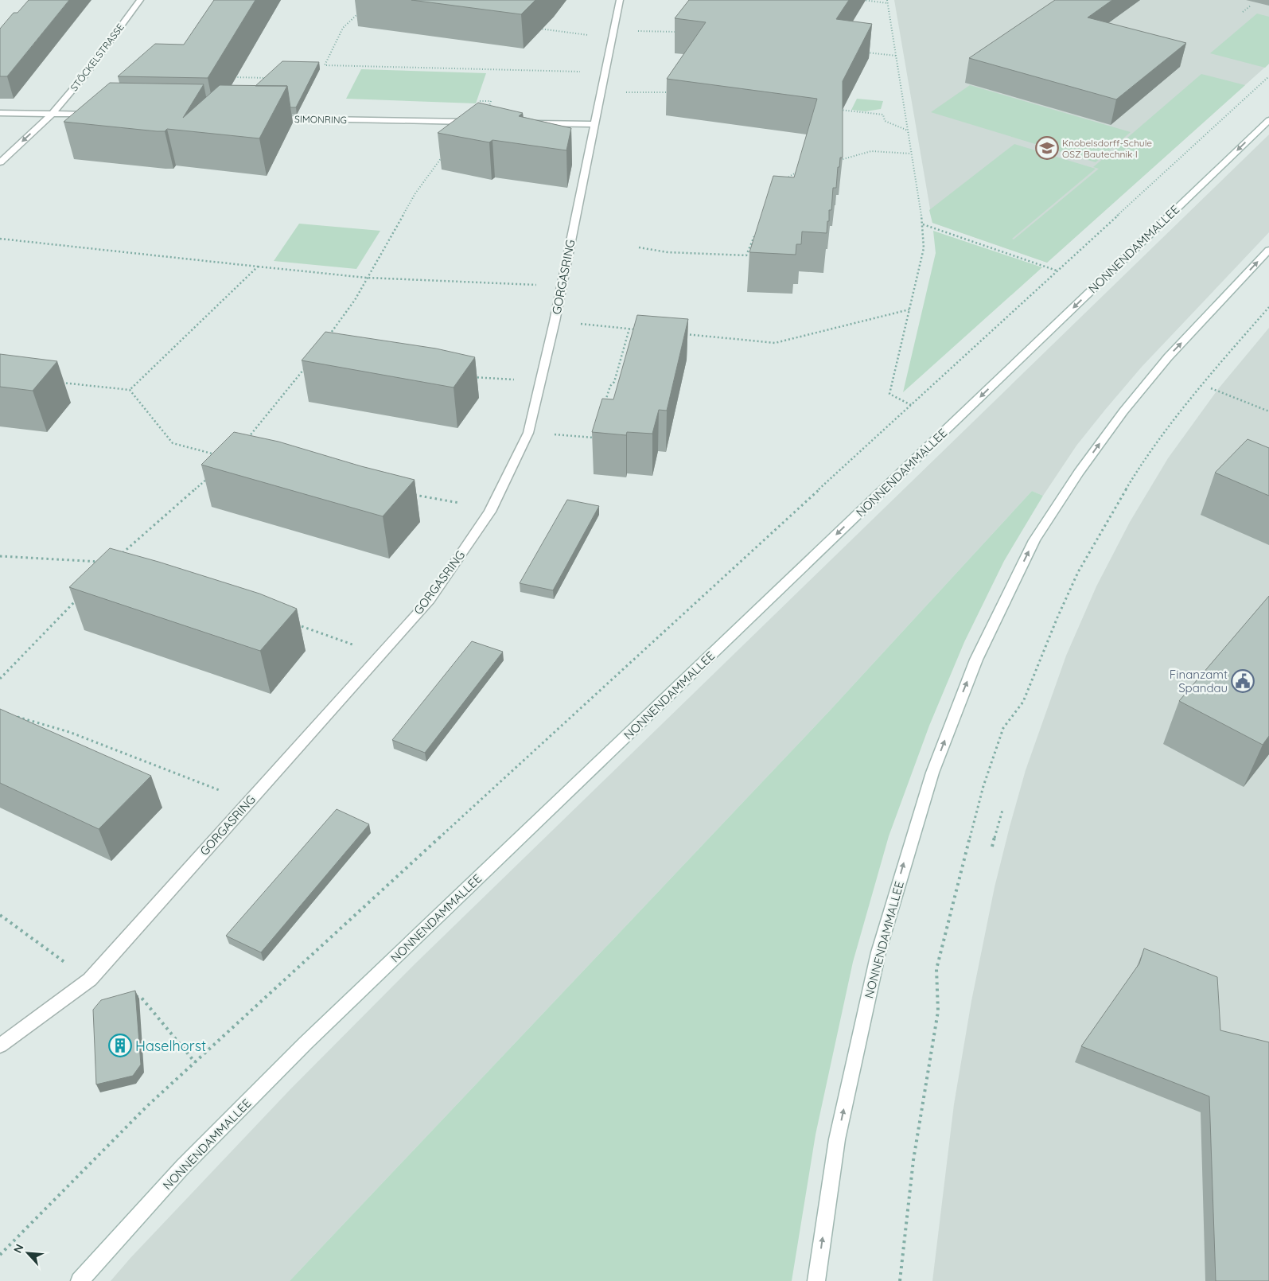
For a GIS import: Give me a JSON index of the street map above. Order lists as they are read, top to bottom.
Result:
{
  "streets": {
    "main road": [
      "STÖCKELSTRASSE",
      "SIMONRING",
      "NONNENDAMMALLEE",
      "GORGASRING"
    ]
  },
  "places": {
    "school or university": ["Knobelsdorff-Schule OSZ Bautechnik I"],
    "public building": ["Finanzamt Spandau"],
    "building": ["Haselhorst"]
  },
  "north": "top left"
}
